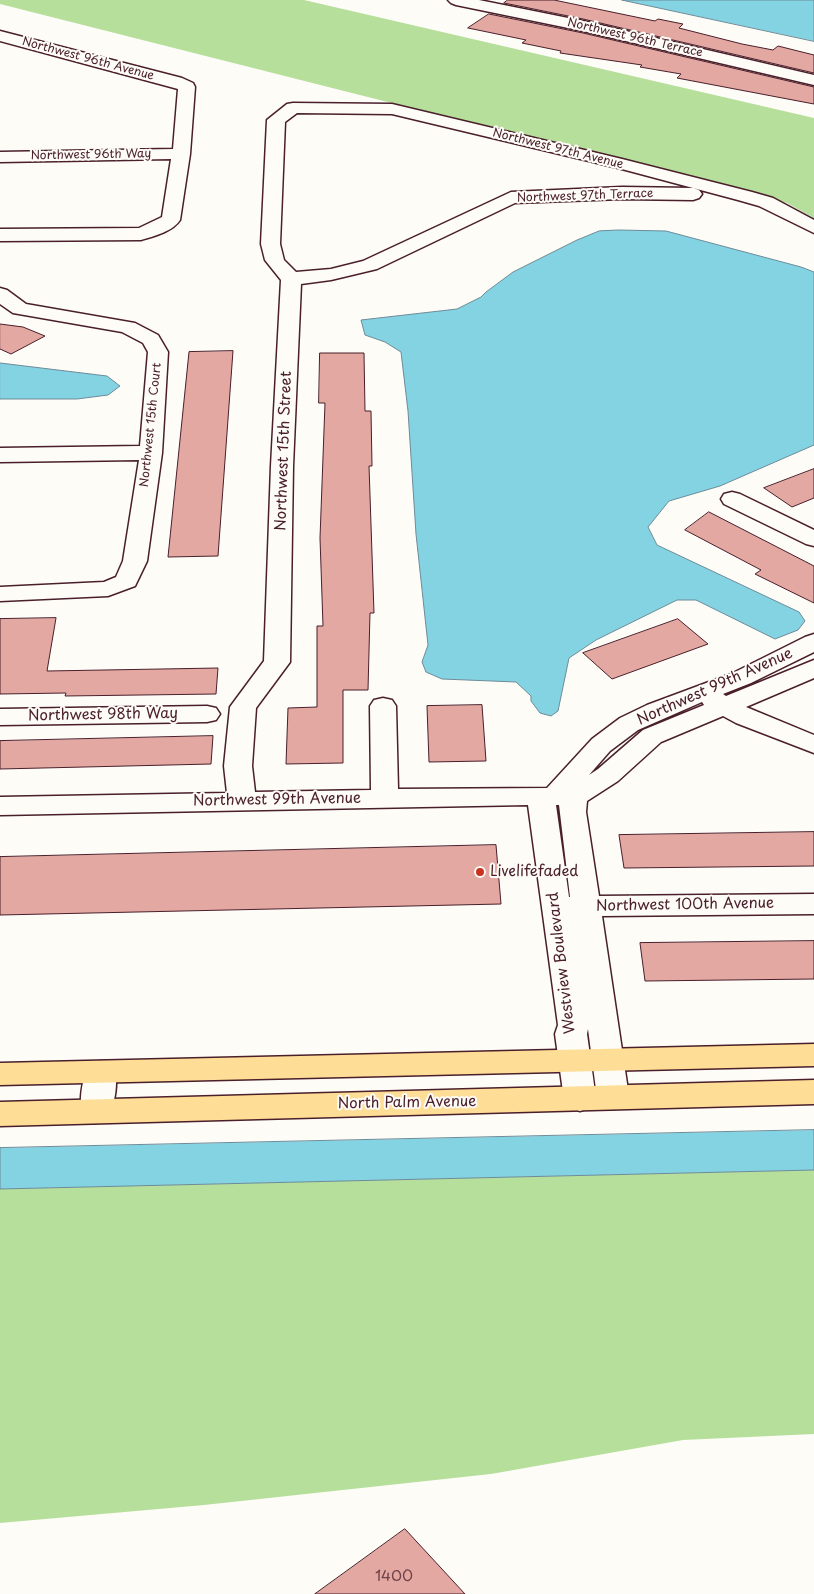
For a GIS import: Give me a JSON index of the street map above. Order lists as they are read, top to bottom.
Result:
{
  "streets": {
    "main road": ["North Palm Avenue"],
    "street": [
      "Northwest 96th Terrace",
      "Northwest 96th Avenue",
      "Northwest 97th Avenue",
      "Northwest 96th Way",
      "Northwest 97th Terrace",
      "Northwest 15th Court",
      "Northwest 15th Street",
      "Northwest 99th Avenue",
      "Northwest 98th Way",
      "Northwest 100th Avenue",
      "Westview Boulevard"
    ]
  },
  "crossings": [
    ["Northwest 96th Avenue", "Northwest 96th Way"],
    ["Northwest 97th Avenue", "Northwest 97th Terrace"],
    ["Northwest 97th Avenue", "Northwest 15th Street"],
    ["Northwest 97th Terrace", "Northwest 15th Street"],
    ["Northwest 15th Street", "Northwest 99th Avenue"],
    ["Northwest 99th Avenue", "Westview Boulevard"],
    ["Northwest 100th Avenue", "Westview Boulevard"],
    ["Westview Boulevard", "North Palm Avenue"]
  ],
  "places": ["Livelifefaded"],
  "house_numbers": ["1400"]
}
